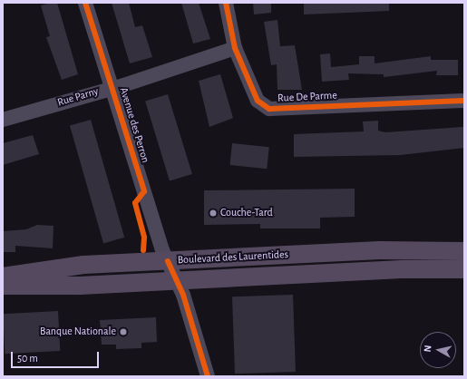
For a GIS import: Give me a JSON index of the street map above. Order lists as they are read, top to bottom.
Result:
{
  "streets": {
    "main road": ["Boulevard des Laurentides"],
    "street": ["Rue Parny", "Rue De Parme", "Avenue des Perron"]
  },
  "crossings": [
    ["Rue Parny", "Rue De Parme"],
    ["Rue Parny", "Avenue des Perron"],
    ["Avenue des Perron", "Boulevard des Laurentides"]
  ],
  "places": ["Couche-Tard", "Banque Nationale"],
  "scale_bar": "50 m",
  "north": "left"
}
